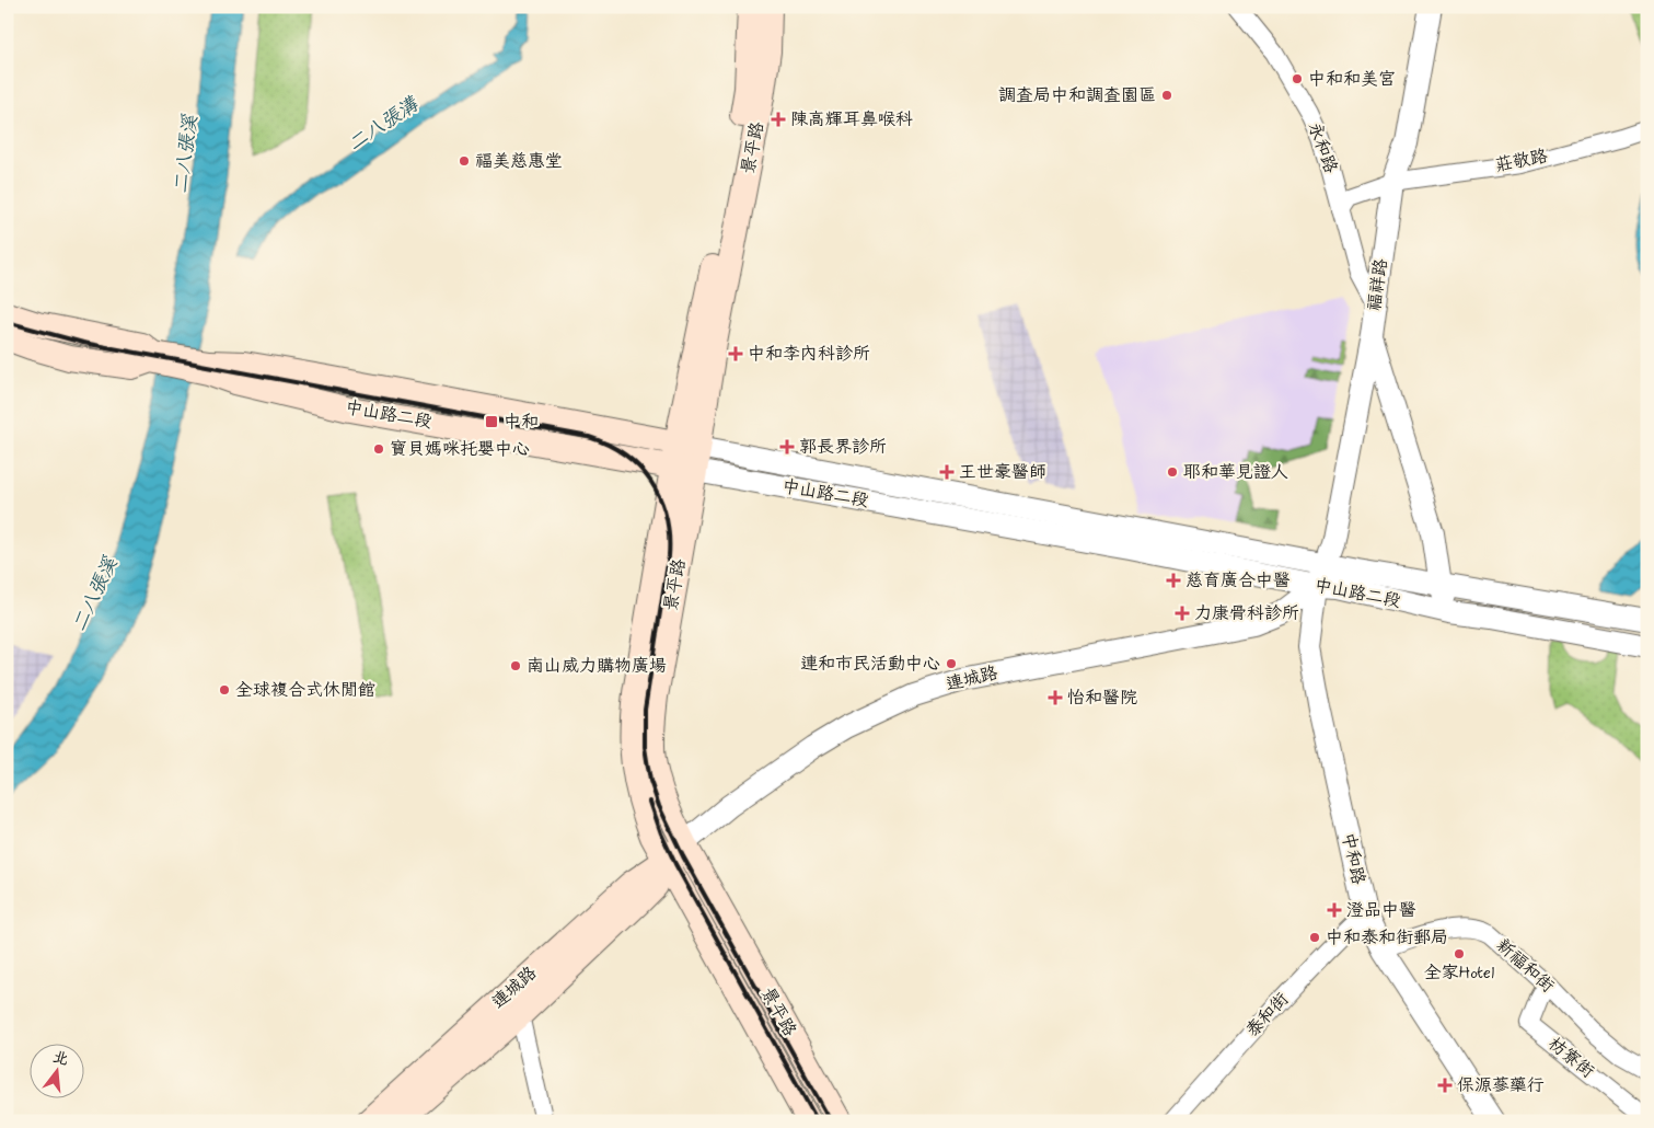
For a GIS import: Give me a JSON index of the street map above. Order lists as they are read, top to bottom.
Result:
{
  "streets": {
    "main road": ["景平路", "中山路二段", "連城路"],
    "street": [
      "永和路",
      "莊敬路",
      "福祥路",
      "中和路",
      "新福和街",
      "泰和街",
      "枋寮街"
    ]
  },
  "crossings": [
    ["景平路", "中山路二段"],
    ["景平路", "連城路"],
    ["永和路", "莊敬路"],
    ["永和路", "福祥路"],
    ["莊敬路", "福祥路"],
    ["福祥路", "中山路二段"],
    ["福祥路", "中和路"],
    ["中山路二段", "連城路"],
    ["中山路二段", "中和路"],
    ["連城路", "中和路"],
    ["中和路", "新福和街"],
    ["中和路", "泰和街"],
    ["新福和街", "枋寮街"]
  ],
  "water": ["二八張溝", "二八張溪"],
  "places": {
    "other": [
      "中和和美宮",
      "調查局中和調查園區",
      "福美慈惠堂",
      "寶貝媽咪托嬰中心",
      "耶和華見證人",
      "連和市民活動中心",
      "南山威力購物廣場",
      "全球複合式休閒館",
      "中和泰和街郵局",
      "全家Hotel"
    ],
    "health": [
      "陳高輝耳鼻喉科",
      "中和李內科診所",
      "郭長界診所",
      "王世豪醫師",
      "慈育廣合中醫",
      "力康骨科診所",
      "怡和醫院",
      "澄品中醫",
      "保源蔘藥行"
    ],
    "transit": ["中和"]
  },
  "north": "top"
}
